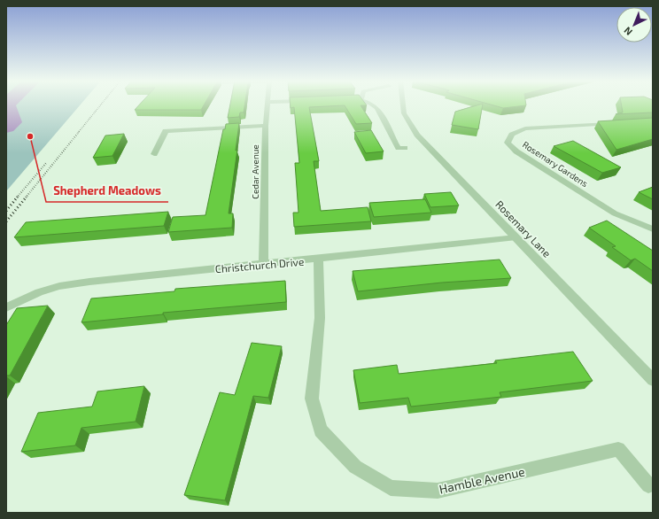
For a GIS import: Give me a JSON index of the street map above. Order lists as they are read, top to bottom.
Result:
{
  "streets": {
    "street": [
      "Rosemary Gardens",
      "Cedar Avenue",
      "Rosemary Lane",
      "Christchurch Drive",
      "Hamble Avenue"
    ]
  },
  "crossings": [
    ["Cedar Avenue", "Christchurch Drive"],
    ["Rosemary Lane", "Christchurch Drive"],
    ["Christchurch Drive", "Hamble Avenue"]
  ],
  "places": ["Shepherd Meadows"],
  "north": "bottom left"
}
